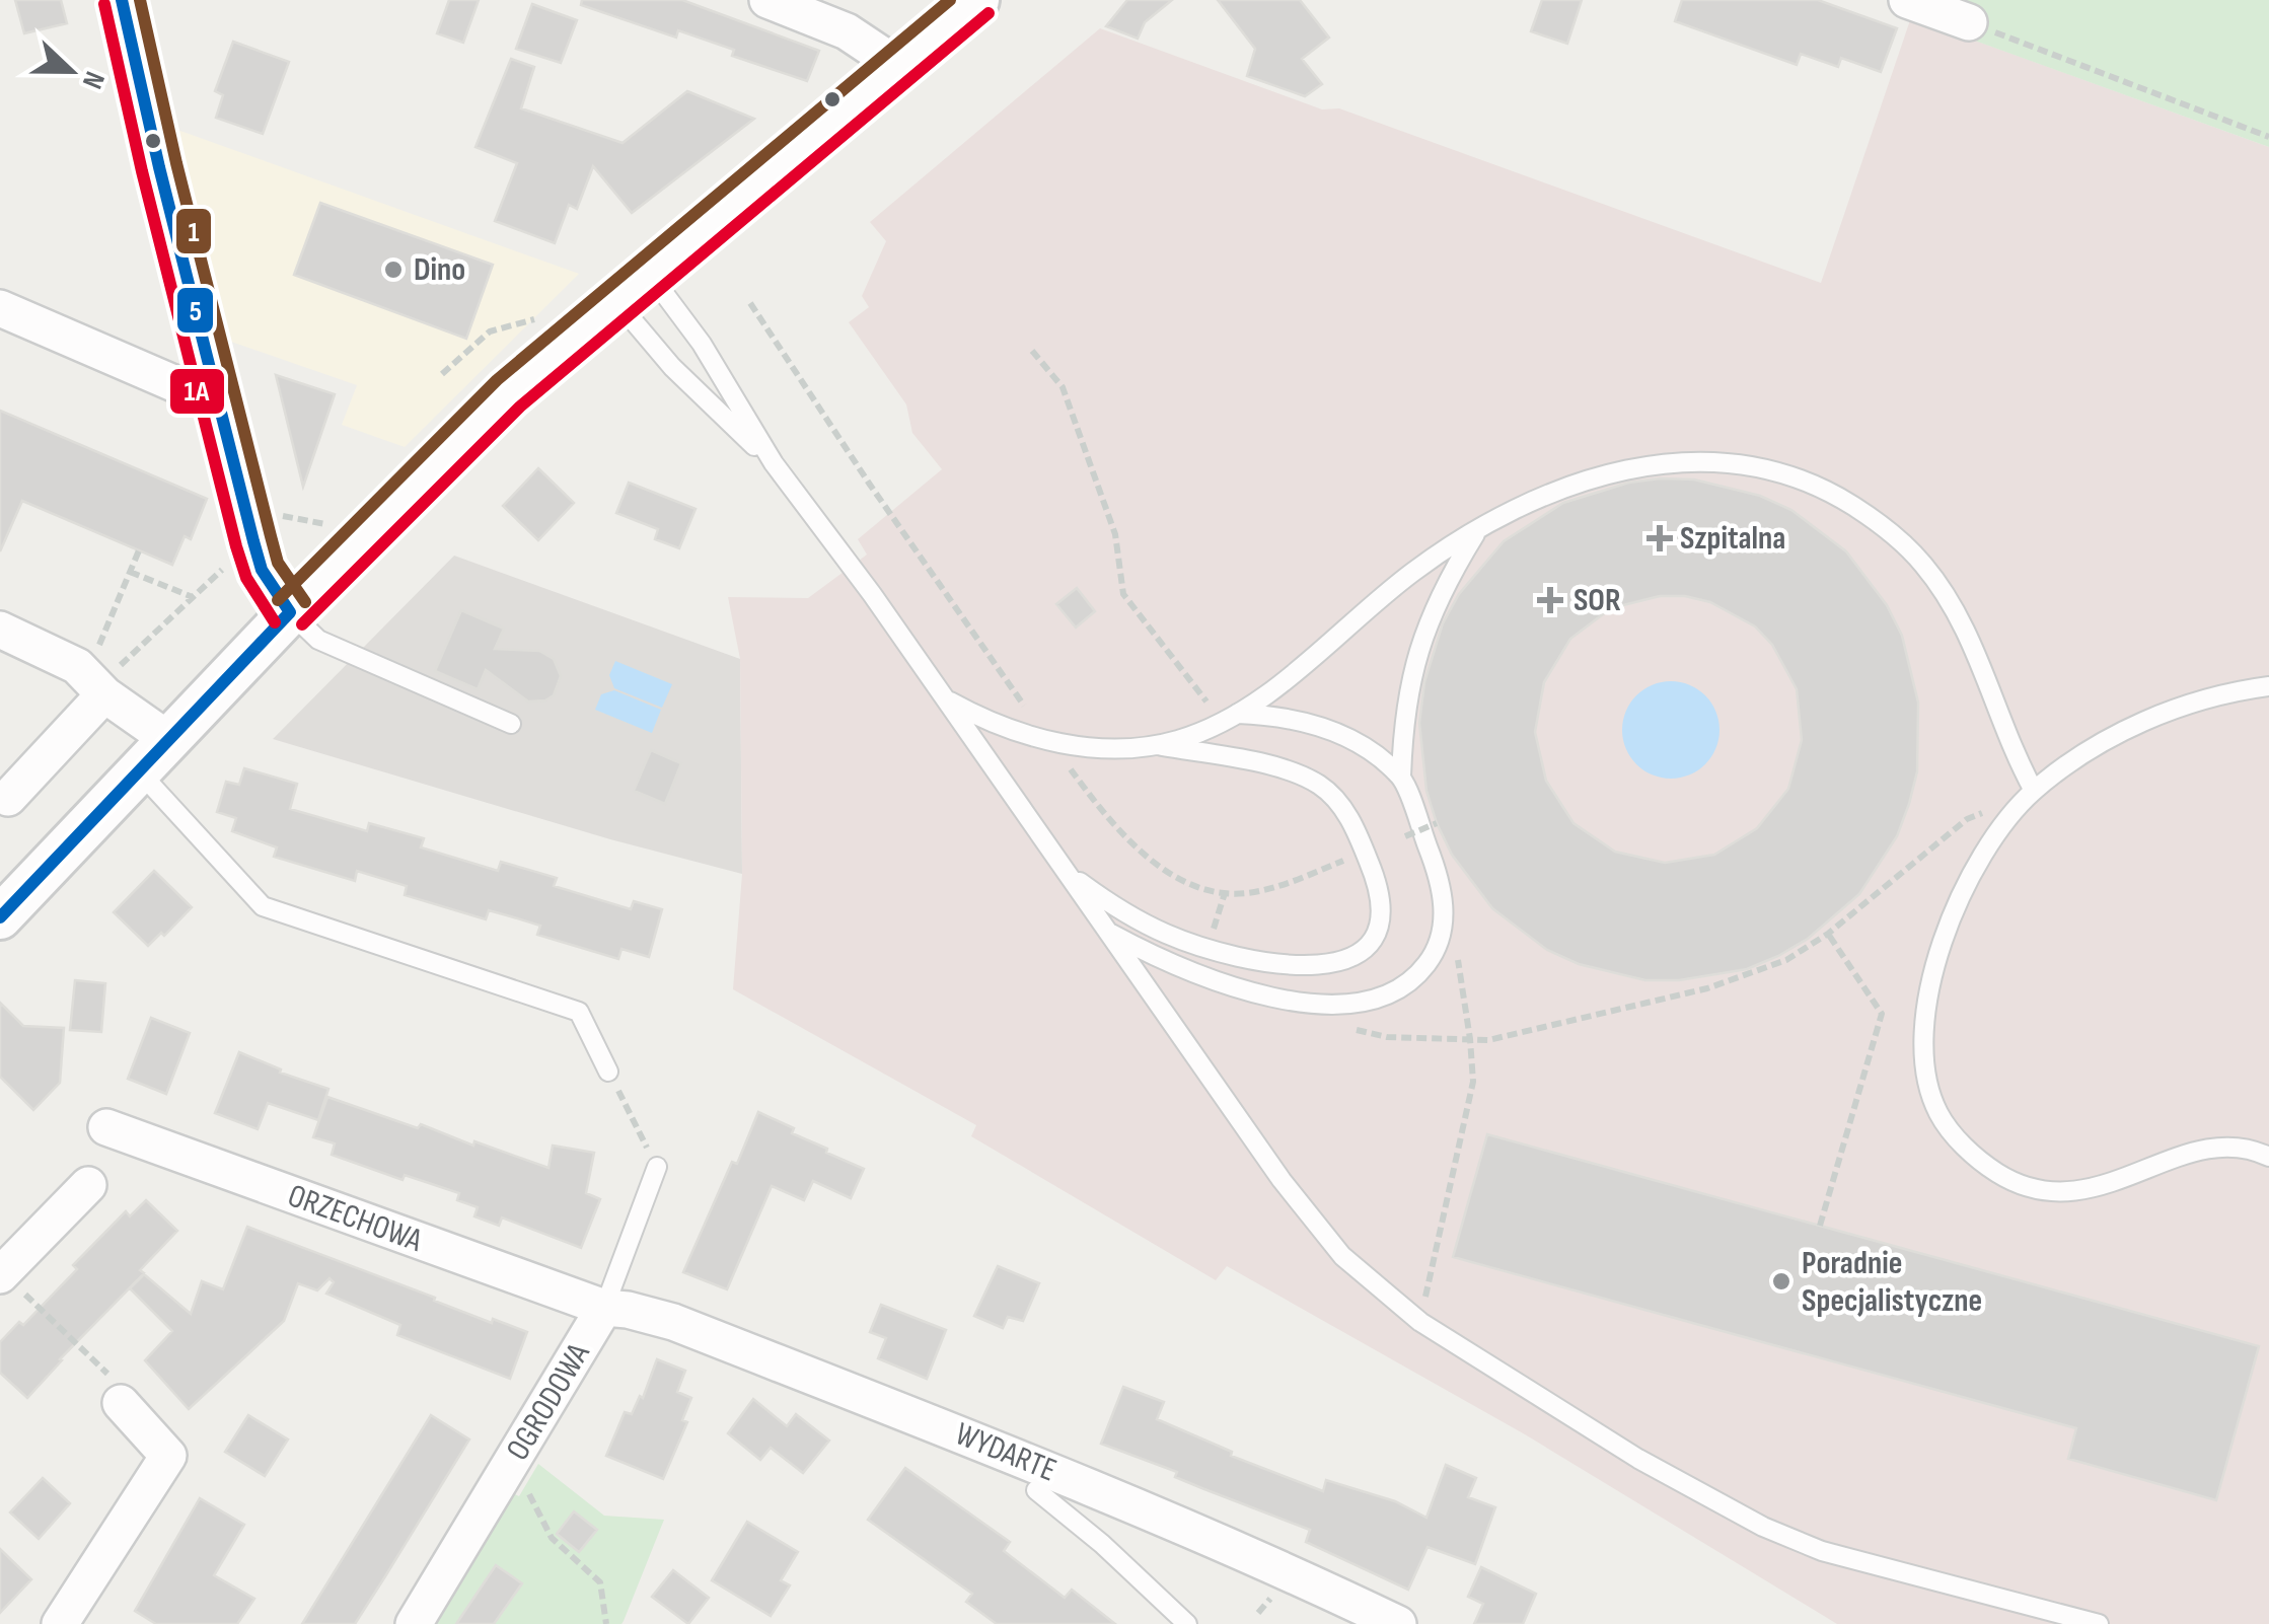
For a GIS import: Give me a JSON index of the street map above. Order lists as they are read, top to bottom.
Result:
{
  "streets": {
    "street": ["ORZECHOWA", "OGRODOWA", "WYDARTE"]
  },
  "crossings": [
    ["ORZECHOWA", "OGRODOWA"],
    ["ORZECHOWA", "WYDARTE"],
    ["OGRODOWA", "WYDARTE"]
  ],
  "places": {
    "other": ["Dino", "Poradnie Specjalistyczne"],
    "health": ["Szpitalna", "SOR"]
  },
  "lines": ["transit line 5", "transit line 1", "transit line 1A"],
  "north": "right"
}
